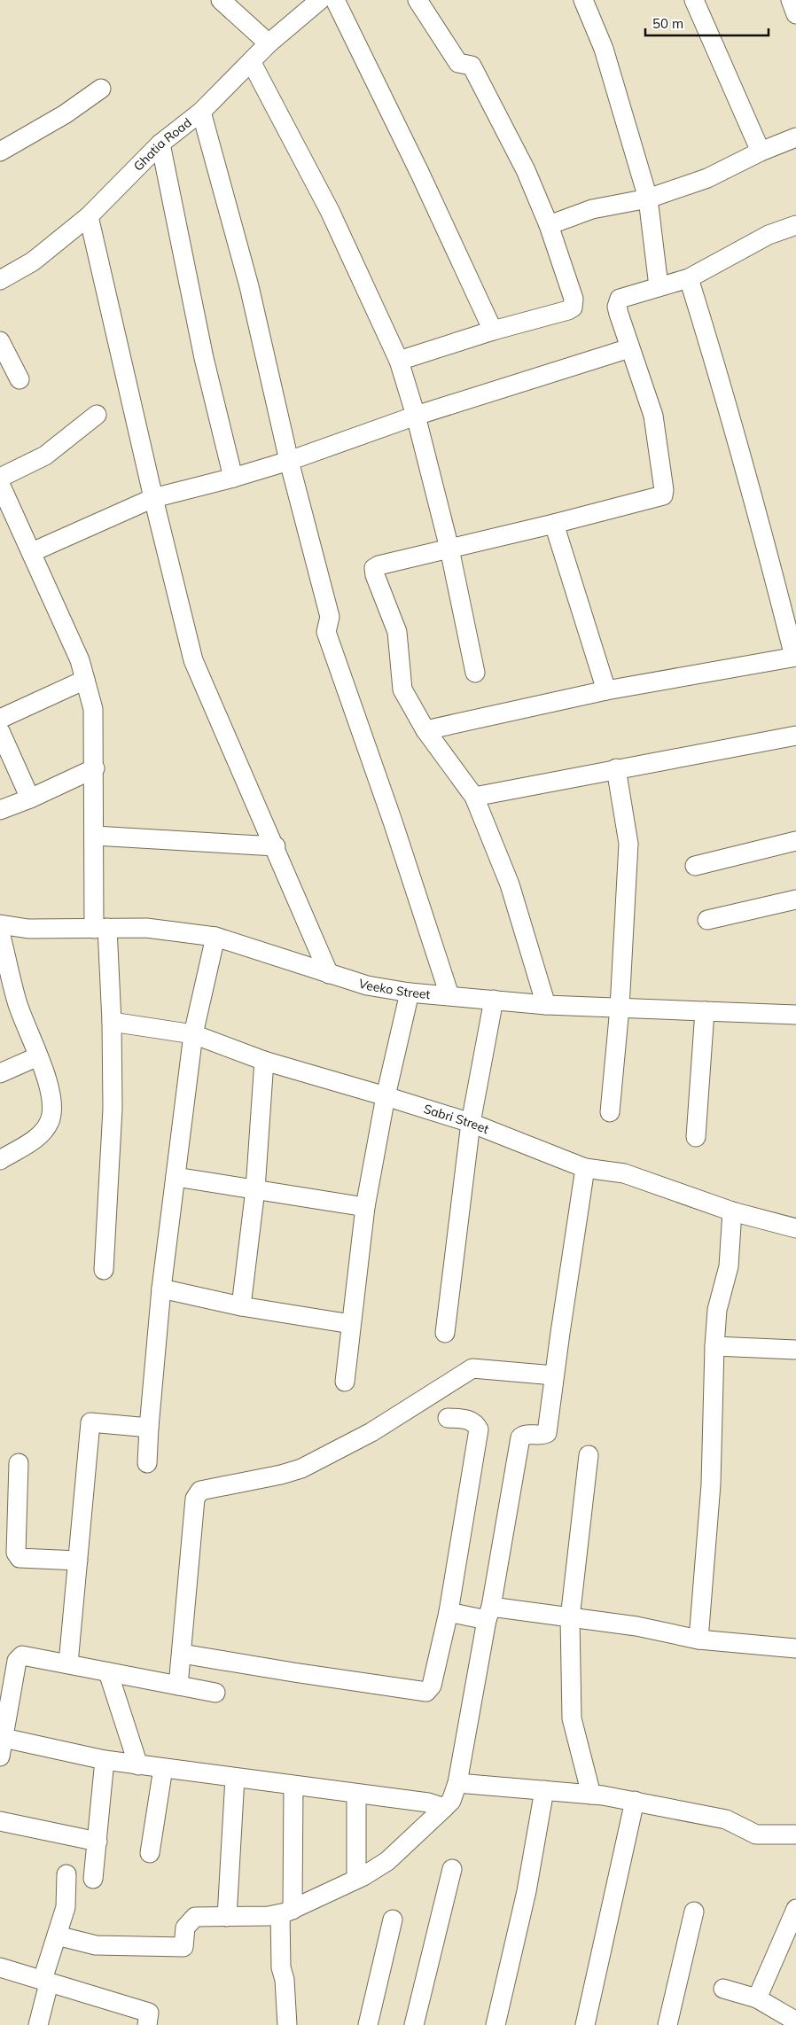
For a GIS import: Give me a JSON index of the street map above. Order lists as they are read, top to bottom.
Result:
{
  "streets": {
    "street": ["Ghatia Road", "Veeko Street", "Sabri Street"]
  },
  "scale_bar": "50 m"
}
